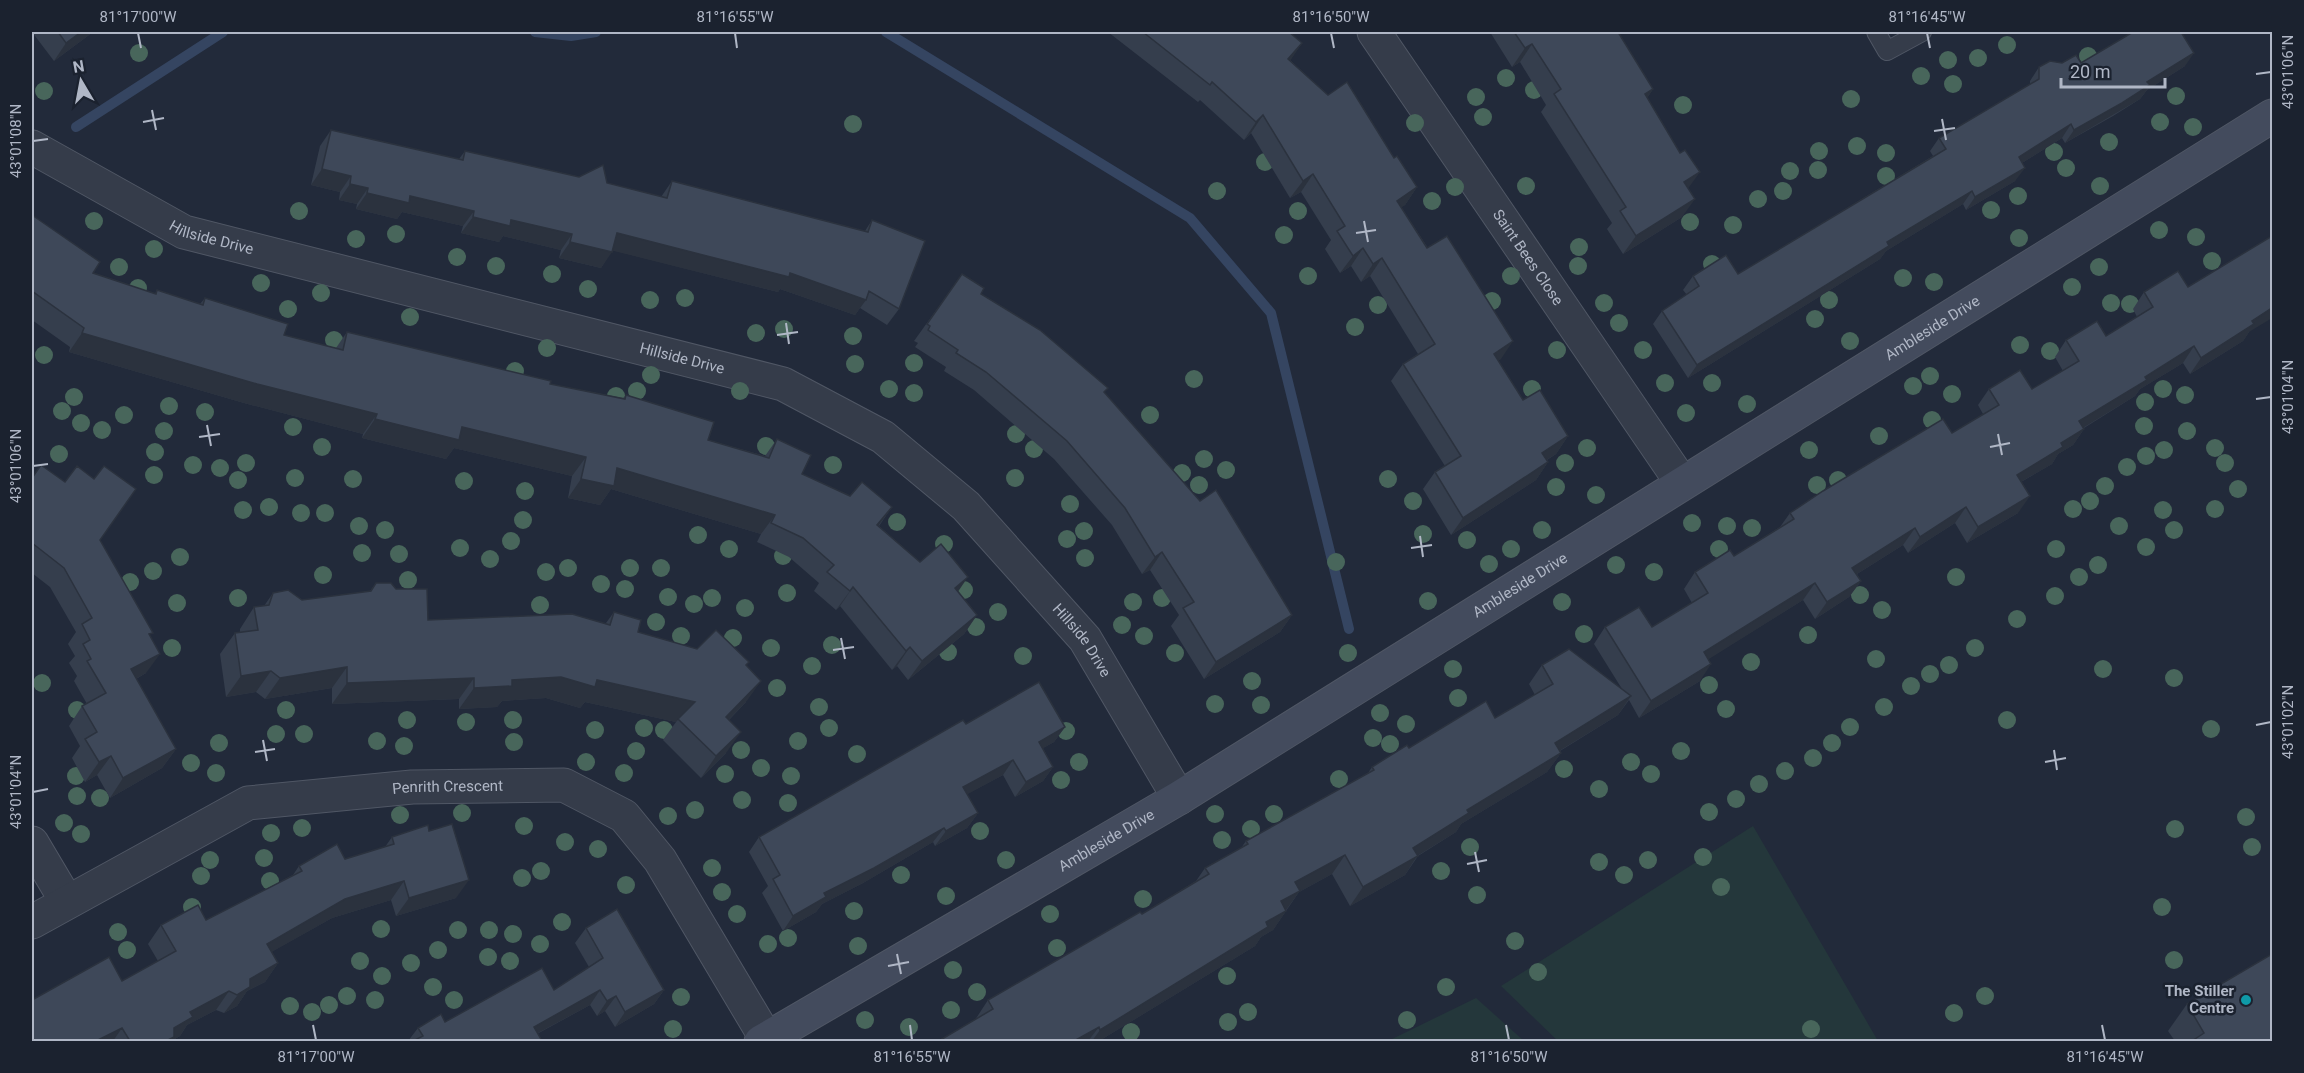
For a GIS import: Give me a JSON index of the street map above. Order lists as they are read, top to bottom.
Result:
{
  "streets": {
    "street": [
      "Hillside Drive",
      "Saint Bees Close",
      "Ambleside Drive",
      "Penrith Crescent"
    ]
  },
  "crossings": [
    ["Hillside Drive", "Ambleside Drive"],
    ["Saint Bees Close", "Ambleside Drive"],
    ["Ambleside Drive", "Penrith Crescent"]
  ],
  "places": ["The Stiller Centre"],
  "scale_bar": "20 m",
  "north": "top",
  "coordinates": [
    "81°17'00\"W",
    "81°16'55\"W",
    "81°16'50\"W",
    "81°16'45\"W",
    "43°01'06\"N",
    "43°01'08\"N",
    "43°01'04\"N",
    "43°01'02\"N"
  ]
}
